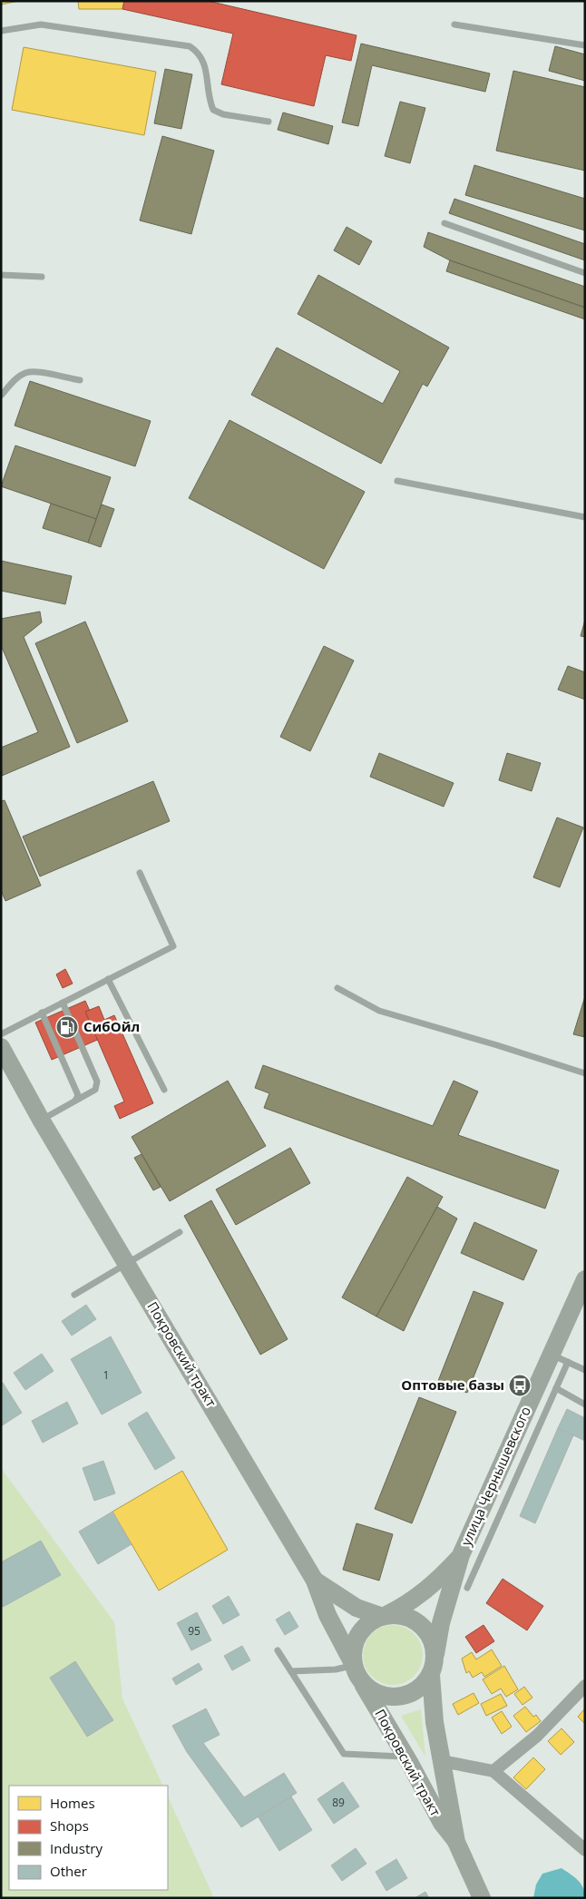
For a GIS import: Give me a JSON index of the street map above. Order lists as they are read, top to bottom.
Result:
{
  "streets": {
    "main road": ["Покровский тракт", "улица Чернышевского"]
  },
  "crossings": [
    ["Покровский тракт", "улица Чернышевского"]
  ],
  "places": {
    "fuel station": ["СибОйл"],
    "bus stop": ["Оптовые базы"]
  },
  "house_numbers": ["1", "95", "89"],
  "legend": [
    "Homes",
    "Shops",
    "Industry",
    "Other"
  ]
}
